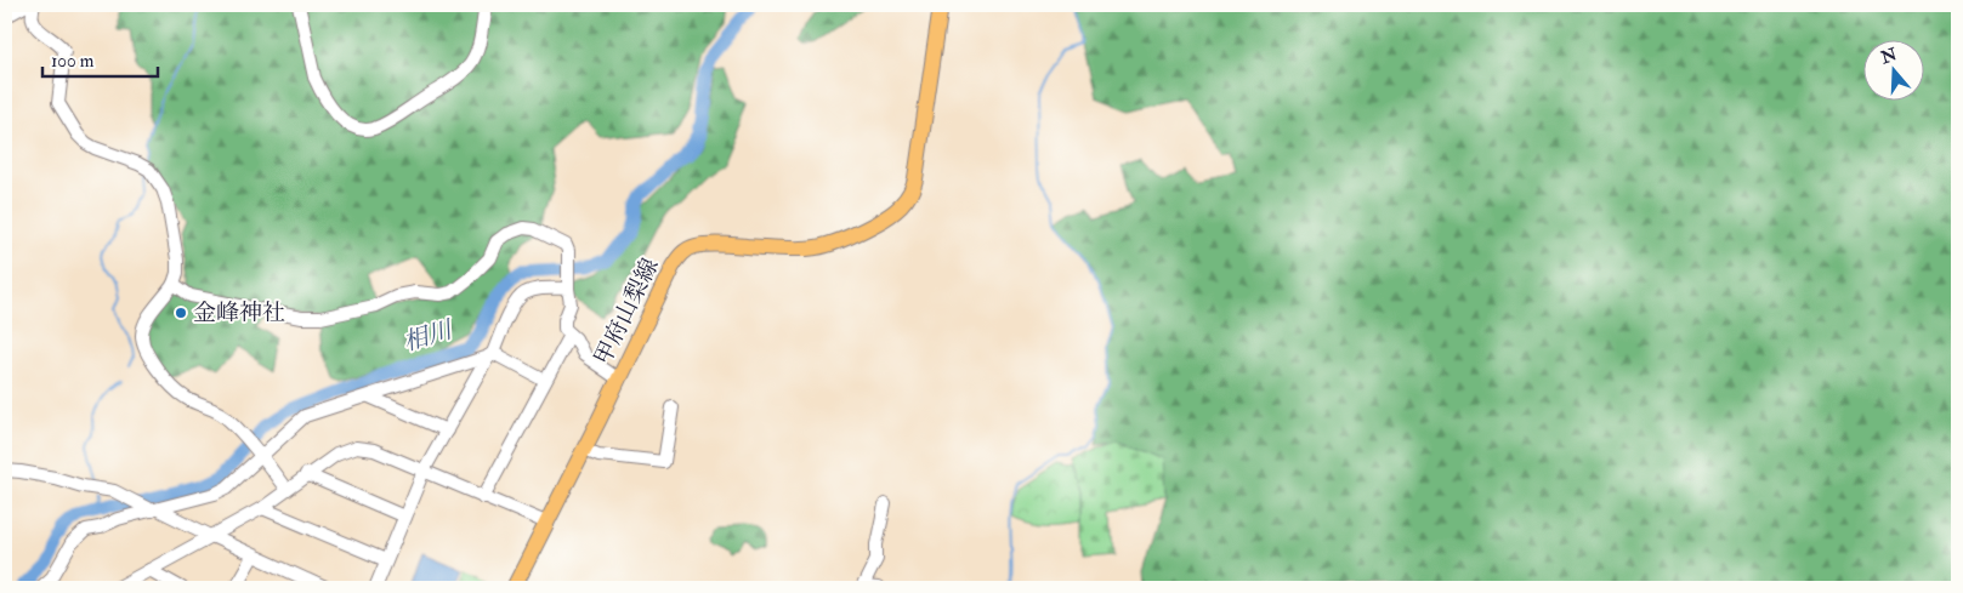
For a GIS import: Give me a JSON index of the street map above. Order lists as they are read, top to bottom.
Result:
{
  "streets": {
    "main road": ["甲府山梨線"]
  },
  "water": ["相川"],
  "places": ["金峰神社"],
  "scale_bar": "100 m",
  "north": "top"
}
